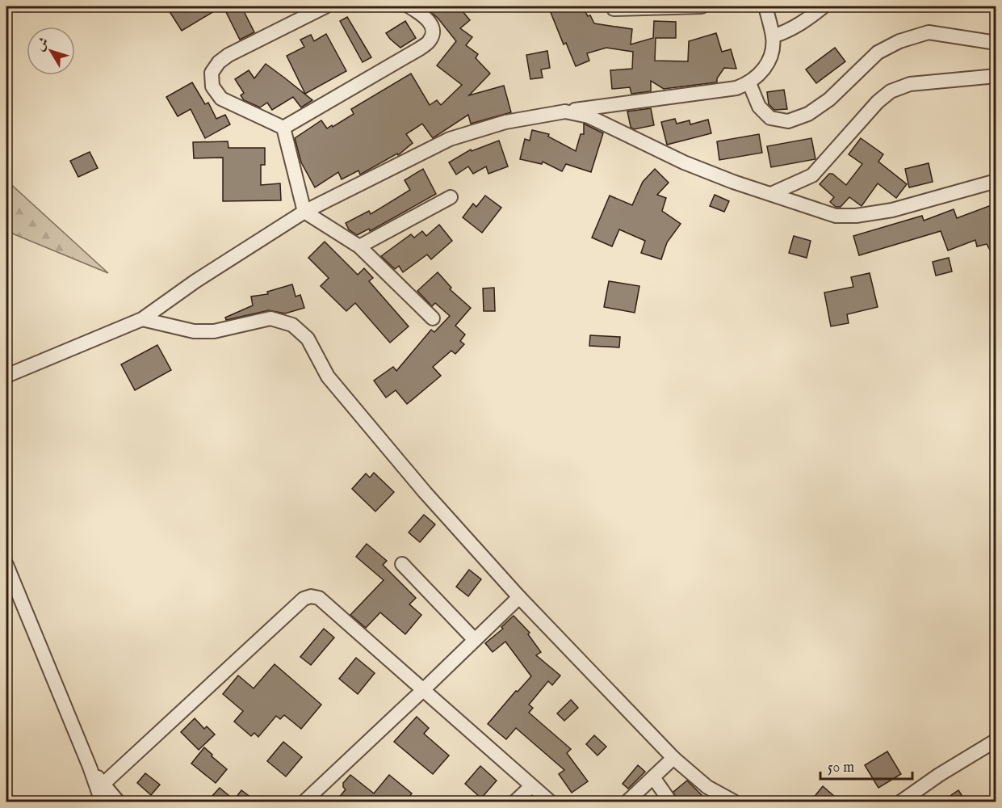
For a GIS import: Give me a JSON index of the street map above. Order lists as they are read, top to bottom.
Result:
{
  "scale_bar": "50 m",
  "north": "top left"
}
